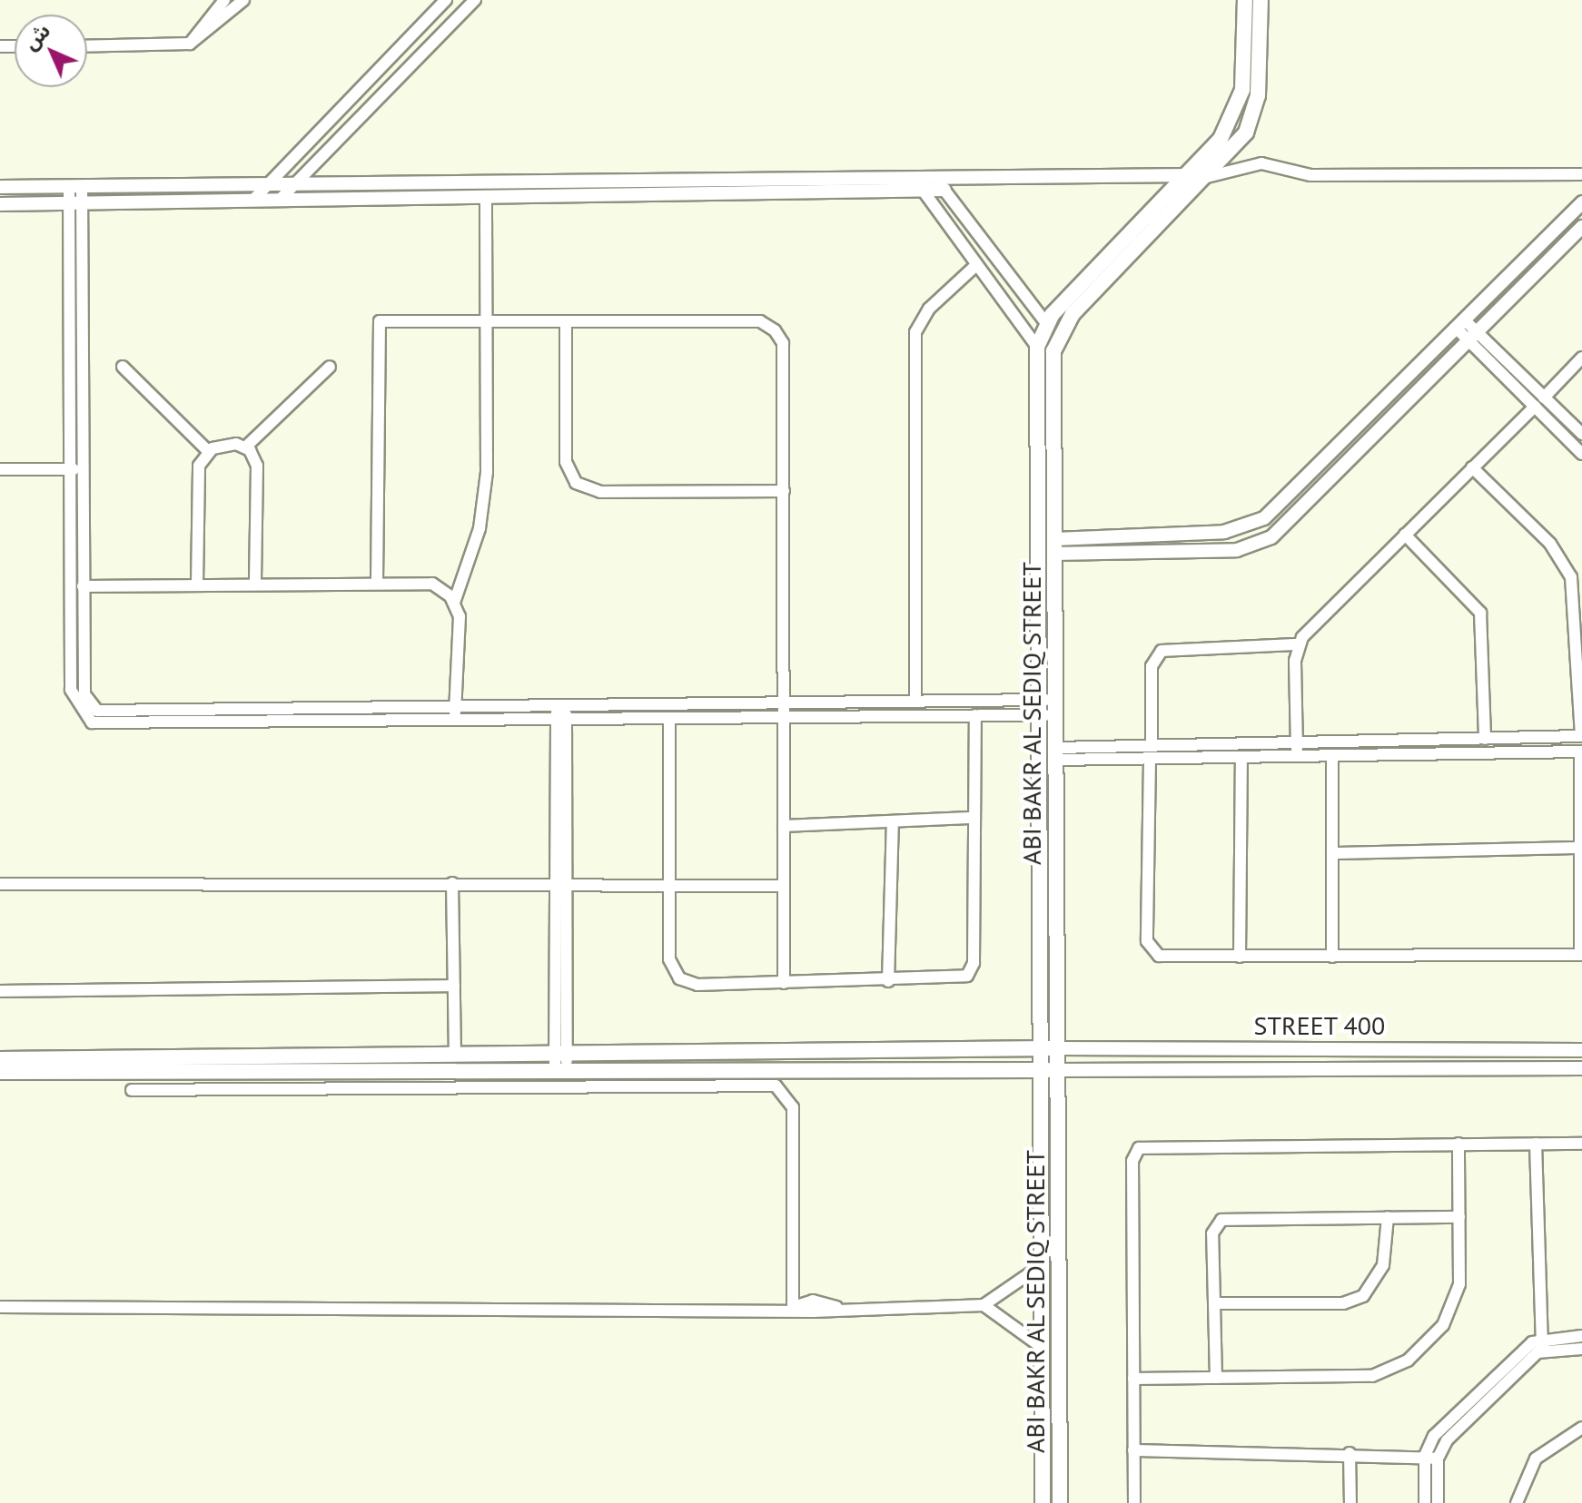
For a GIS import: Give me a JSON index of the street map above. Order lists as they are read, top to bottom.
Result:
{
  "streets": {
    "main road": ["ABI BAKR AL SEDIQ STREET"],
    "street": ["STREET 400"]
  },
  "crossings": [
    ["ABI BAKR AL SEDIQ STREET", "STREET 400"]
  ],
  "north": "top left"
}
